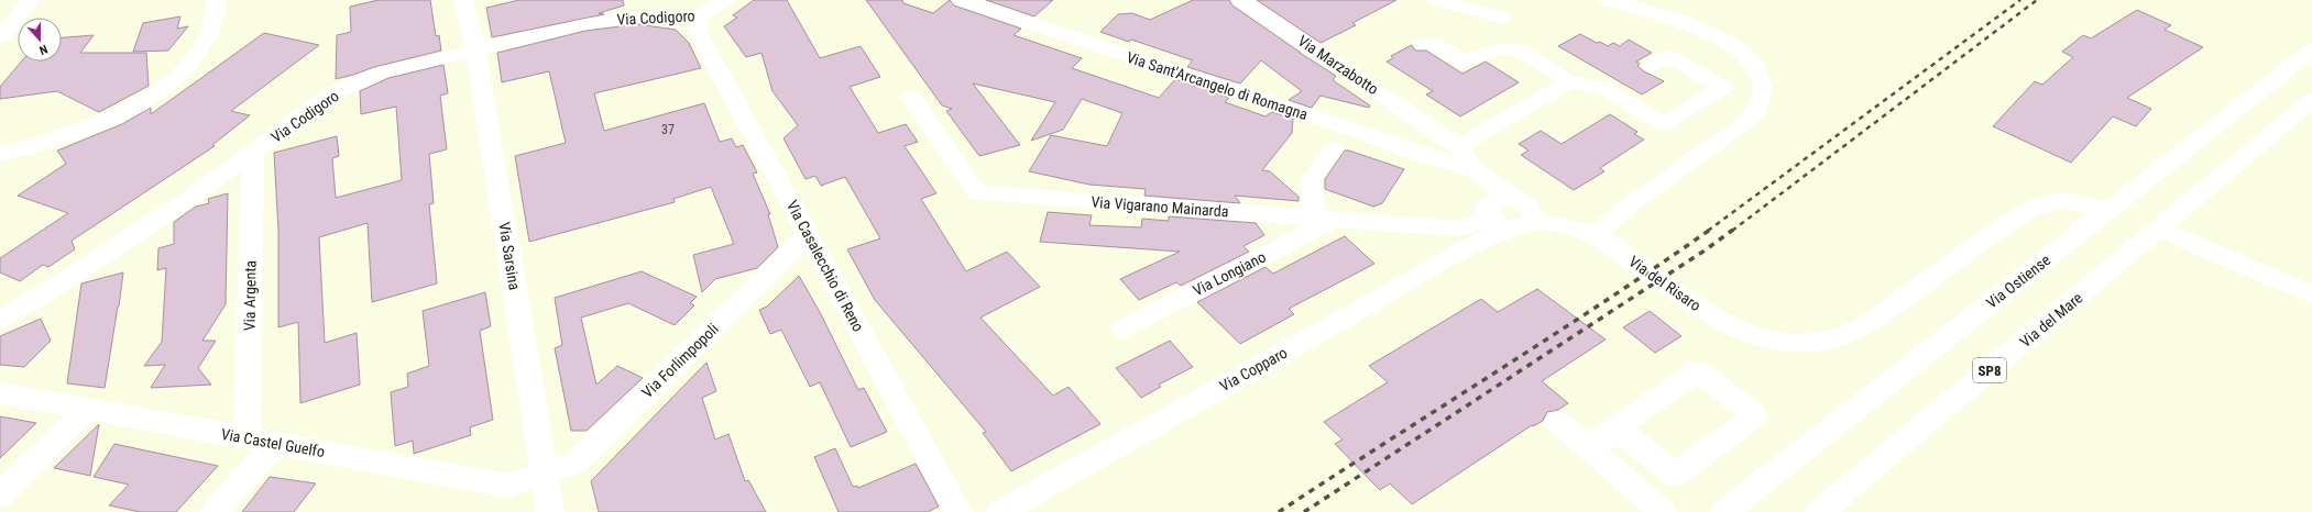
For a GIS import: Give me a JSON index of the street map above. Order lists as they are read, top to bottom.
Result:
{
  "streets": {
    "street": [
      "Via Codigoro",
      "Via Marzabotto",
      "Via Sant'Arcangelo di Romagna",
      "Via Vigarano Mainarda",
      "Via Sarsina",
      "Via Casalecchio di Reno",
      "Via Longiano",
      "Via Ostiense",
      "Via del Risaro",
      "Via Argenta",
      "Via del Mare",
      "Via Forlimpopoli",
      "Via Copparo",
      "SP8",
      "Via Castel Guelfo"
    ]
  },
  "crossings": [
    ["Via Codigoro", "Via Sarsina"],
    ["Via Codigoro", "Via Casalecchio di Reno"],
    ["Via Codigoro", "Via Argenta"],
    ["Via Marzabotto", "Via Sant'Arcangelo di Romagna"],
    ["Via Vigarano Mainarda", "Via Longiano"],
    ["Via Vigarano Mainarda", "Via Copparo"],
    ["Via Sarsina", "Via Forlimpopoli"],
    ["Via Sarsina", "Via Castel Guelfo"],
    ["Via Casalecchio di Reno", "Via Forlimpopoli"],
    ["Via Ostiense", "Via del Risaro"],
    ["Via del Risaro", "Via Copparo"],
    ["Via Argenta", "Via Castel Guelfo"],
    ["Via Forlimpopoli", "Via Castel Guelfo"]
  ],
  "house_numbers": ["37"],
  "north": "bottom"
}
